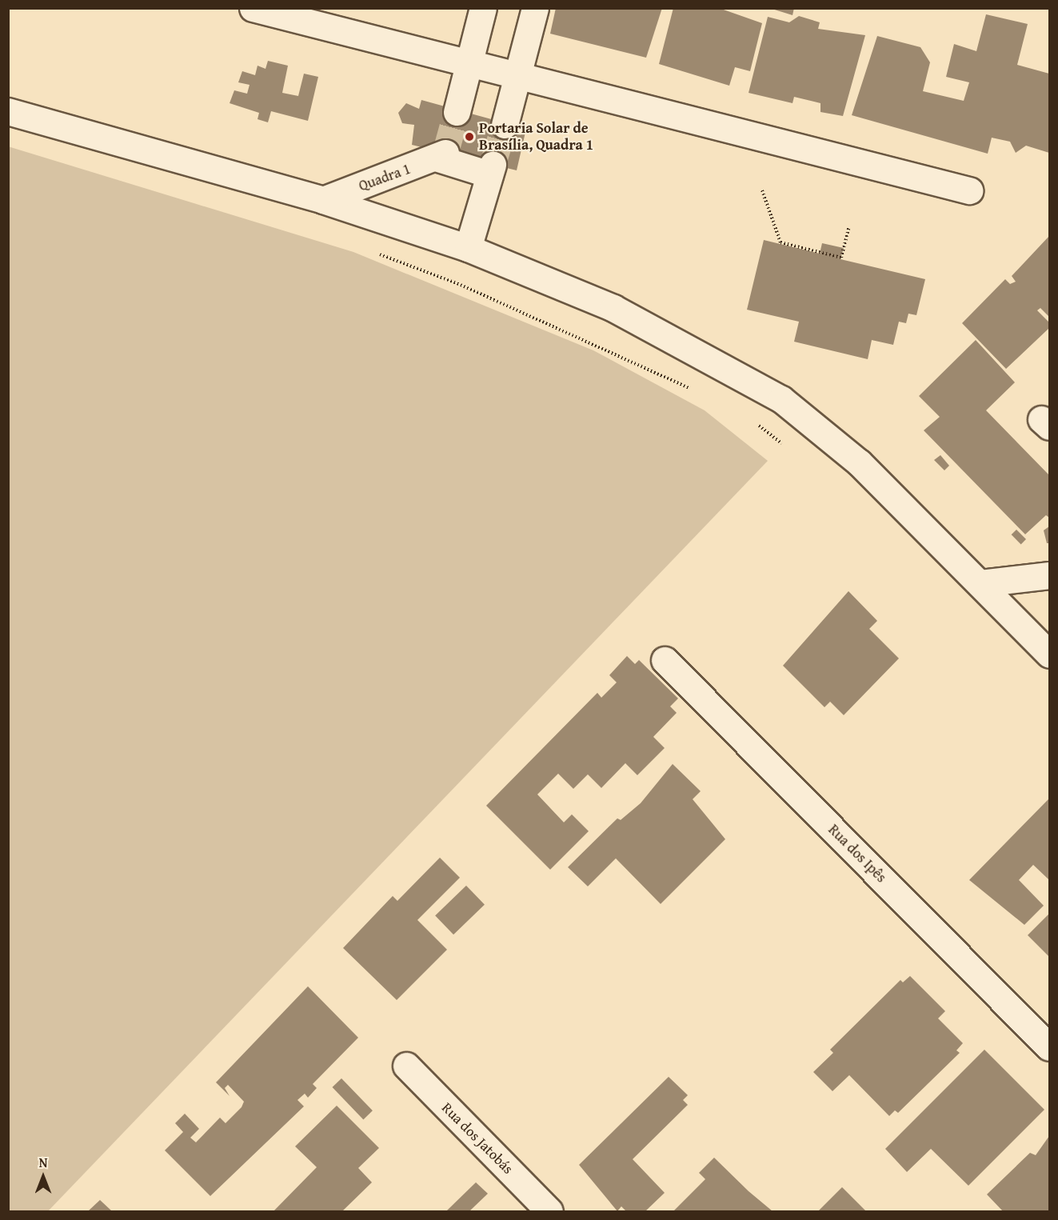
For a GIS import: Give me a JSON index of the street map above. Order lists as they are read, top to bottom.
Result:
{
  "streets": {
    "street": ["Quadra 1", "Rua dos Ipês", "Rua dos Jatobás"]
  },
  "places": ["Portaria Solar de Brasília, Quadra 1"],
  "north": "top"
}
